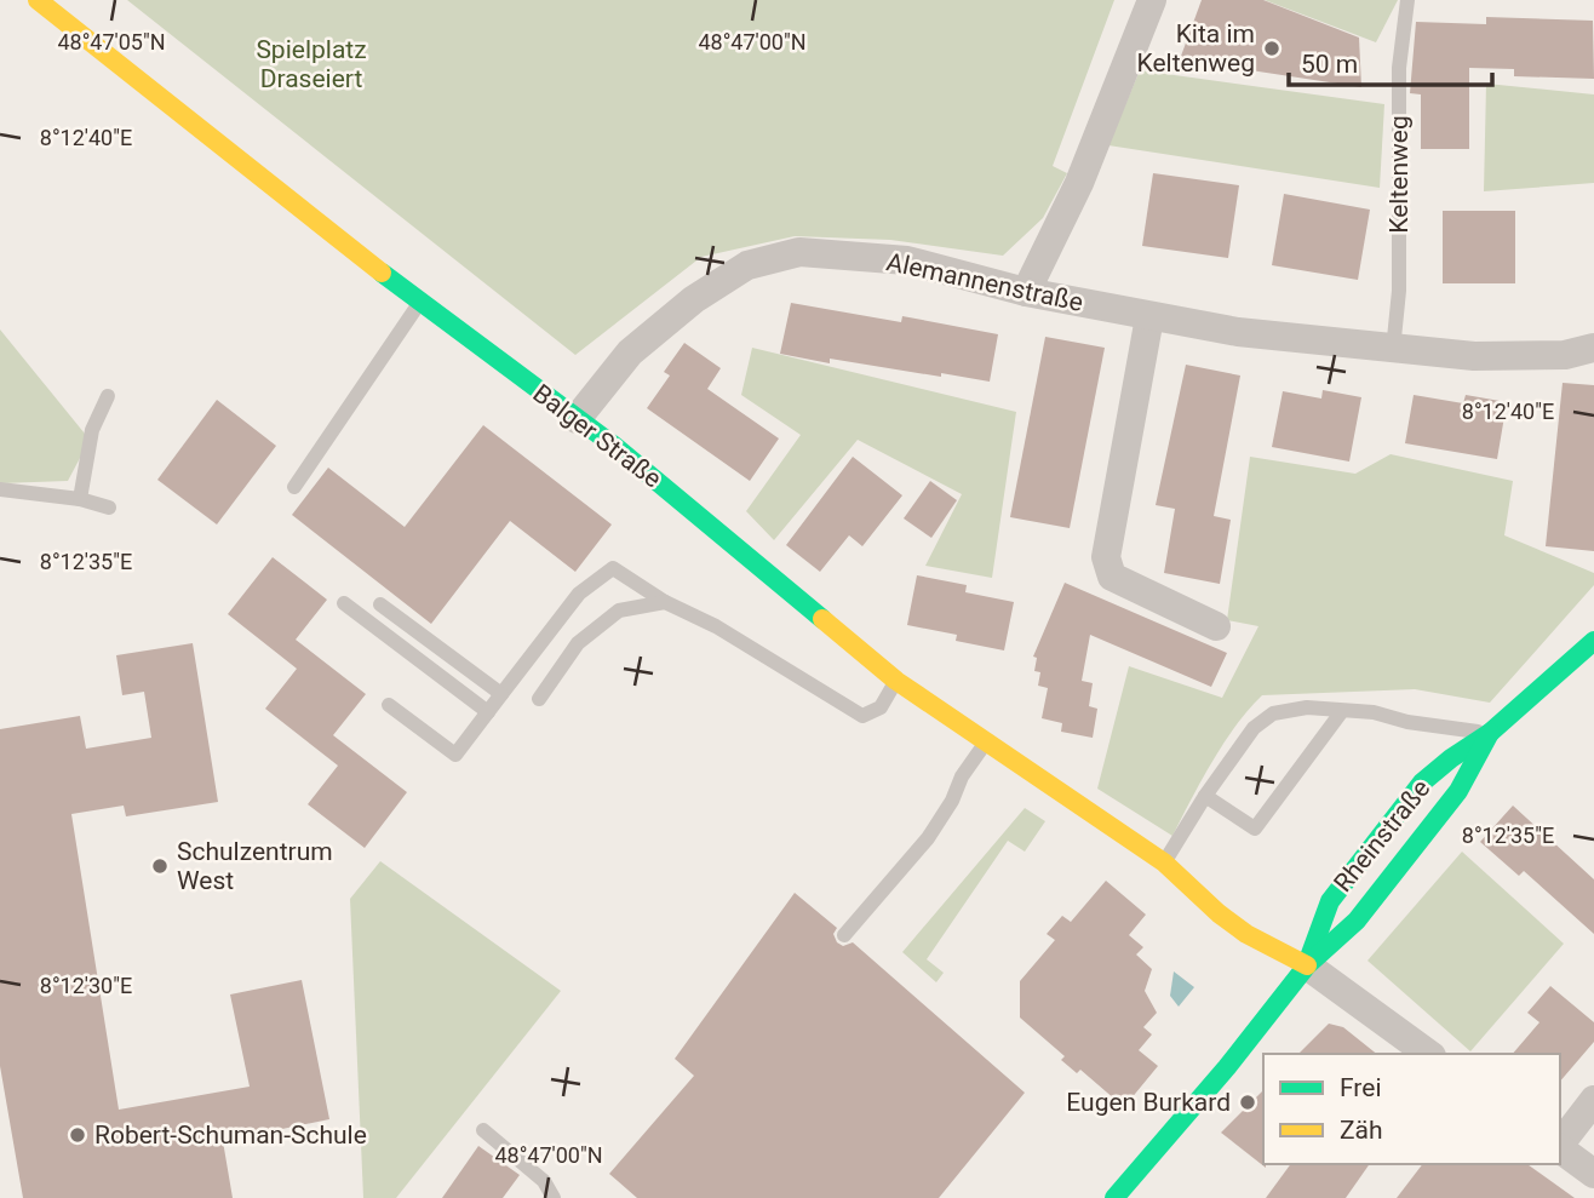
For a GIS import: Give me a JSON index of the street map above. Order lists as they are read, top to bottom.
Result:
{
  "streets": {
    "street": ["Alemannenstraße", "Balger Straße", "Rheinstraße"],
    "lane": ["Keltenweg"]
  },
  "crossings": [
    ["Keltenweg", "Alemannenstraße"],
    ["Alemannenstraße", "Balger Straße"],
    ["Balger Straße", "Rheinstraße"]
  ],
  "parks": ["Spielplatz Draseiert"],
  "places": [
    "Kita im Keltenweg",
    "Schulzentrum West",
    "Eugen Burkard",
    "Robert-Schuman-Schule"
  ],
  "legend": ["Frei", "Zäh"],
  "scale_bar": "50 m",
  "coordinates": [
    "48°47'05\"N",
    "48°47'00\"N",
    "8°12'40\"E",
    "8°12'35\"E",
    "8°12'30\"E"
  ]
}
